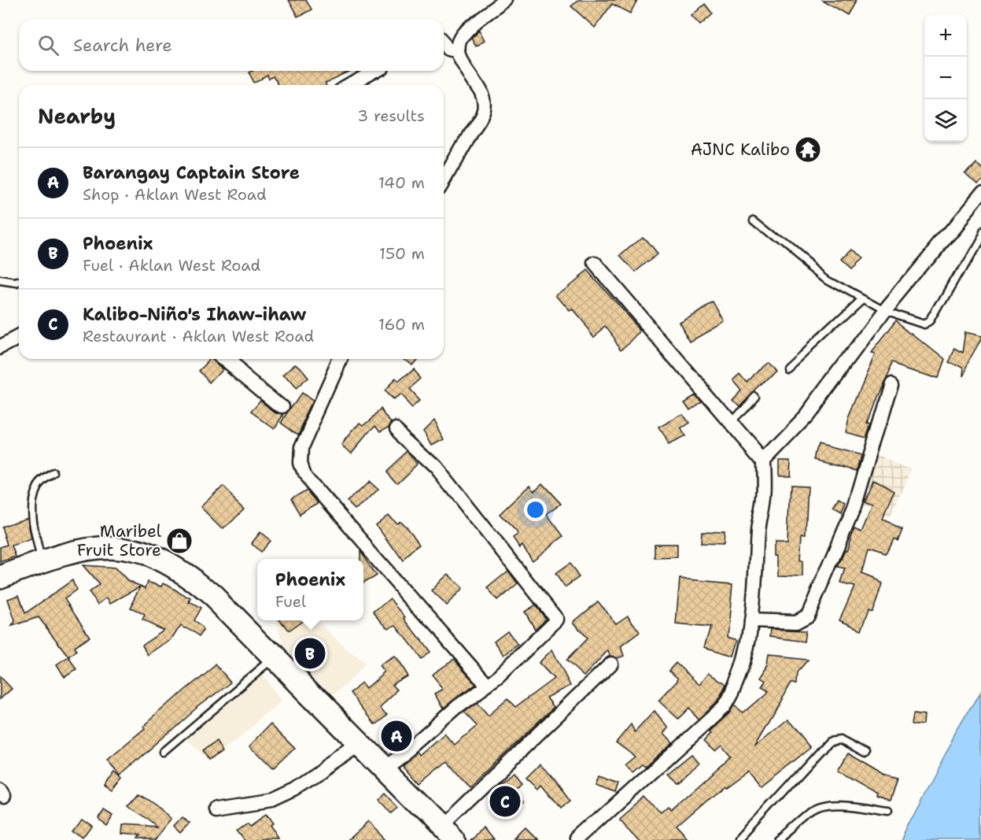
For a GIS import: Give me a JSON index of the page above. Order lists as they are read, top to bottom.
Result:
{
  "places": {
    "temple": ["AJNC Kalibo"],
    "shop": ["Maribel Fruit Store"]
  },
  "page": {
    "map_buttons": ["+", "−"],
    "search": "Search here",
    "heading": ["Nearby", "3 results"],
    "list": [
      {
        "mark": "A",
        "name": "Barangay Captain Store",
        "note": "Shop · Aklan West Road",
        "value": "140 m"
      },
      {
        "mark": "B",
        "name": "Phoenix",
        "note": "Fuel · Aklan West Road",
        "value": "150 m"
      },
      {
        "mark": "C",
        "name": "Kalibo-Niño's Ihaw-ihaw",
        "note": "Restaurant · Aklan West Road",
        "value": "160 m"
      }
    ],
    "popup": ["Phoenix", "Fuel"],
    "pins": ["B", "A", "C"]
  }
}
